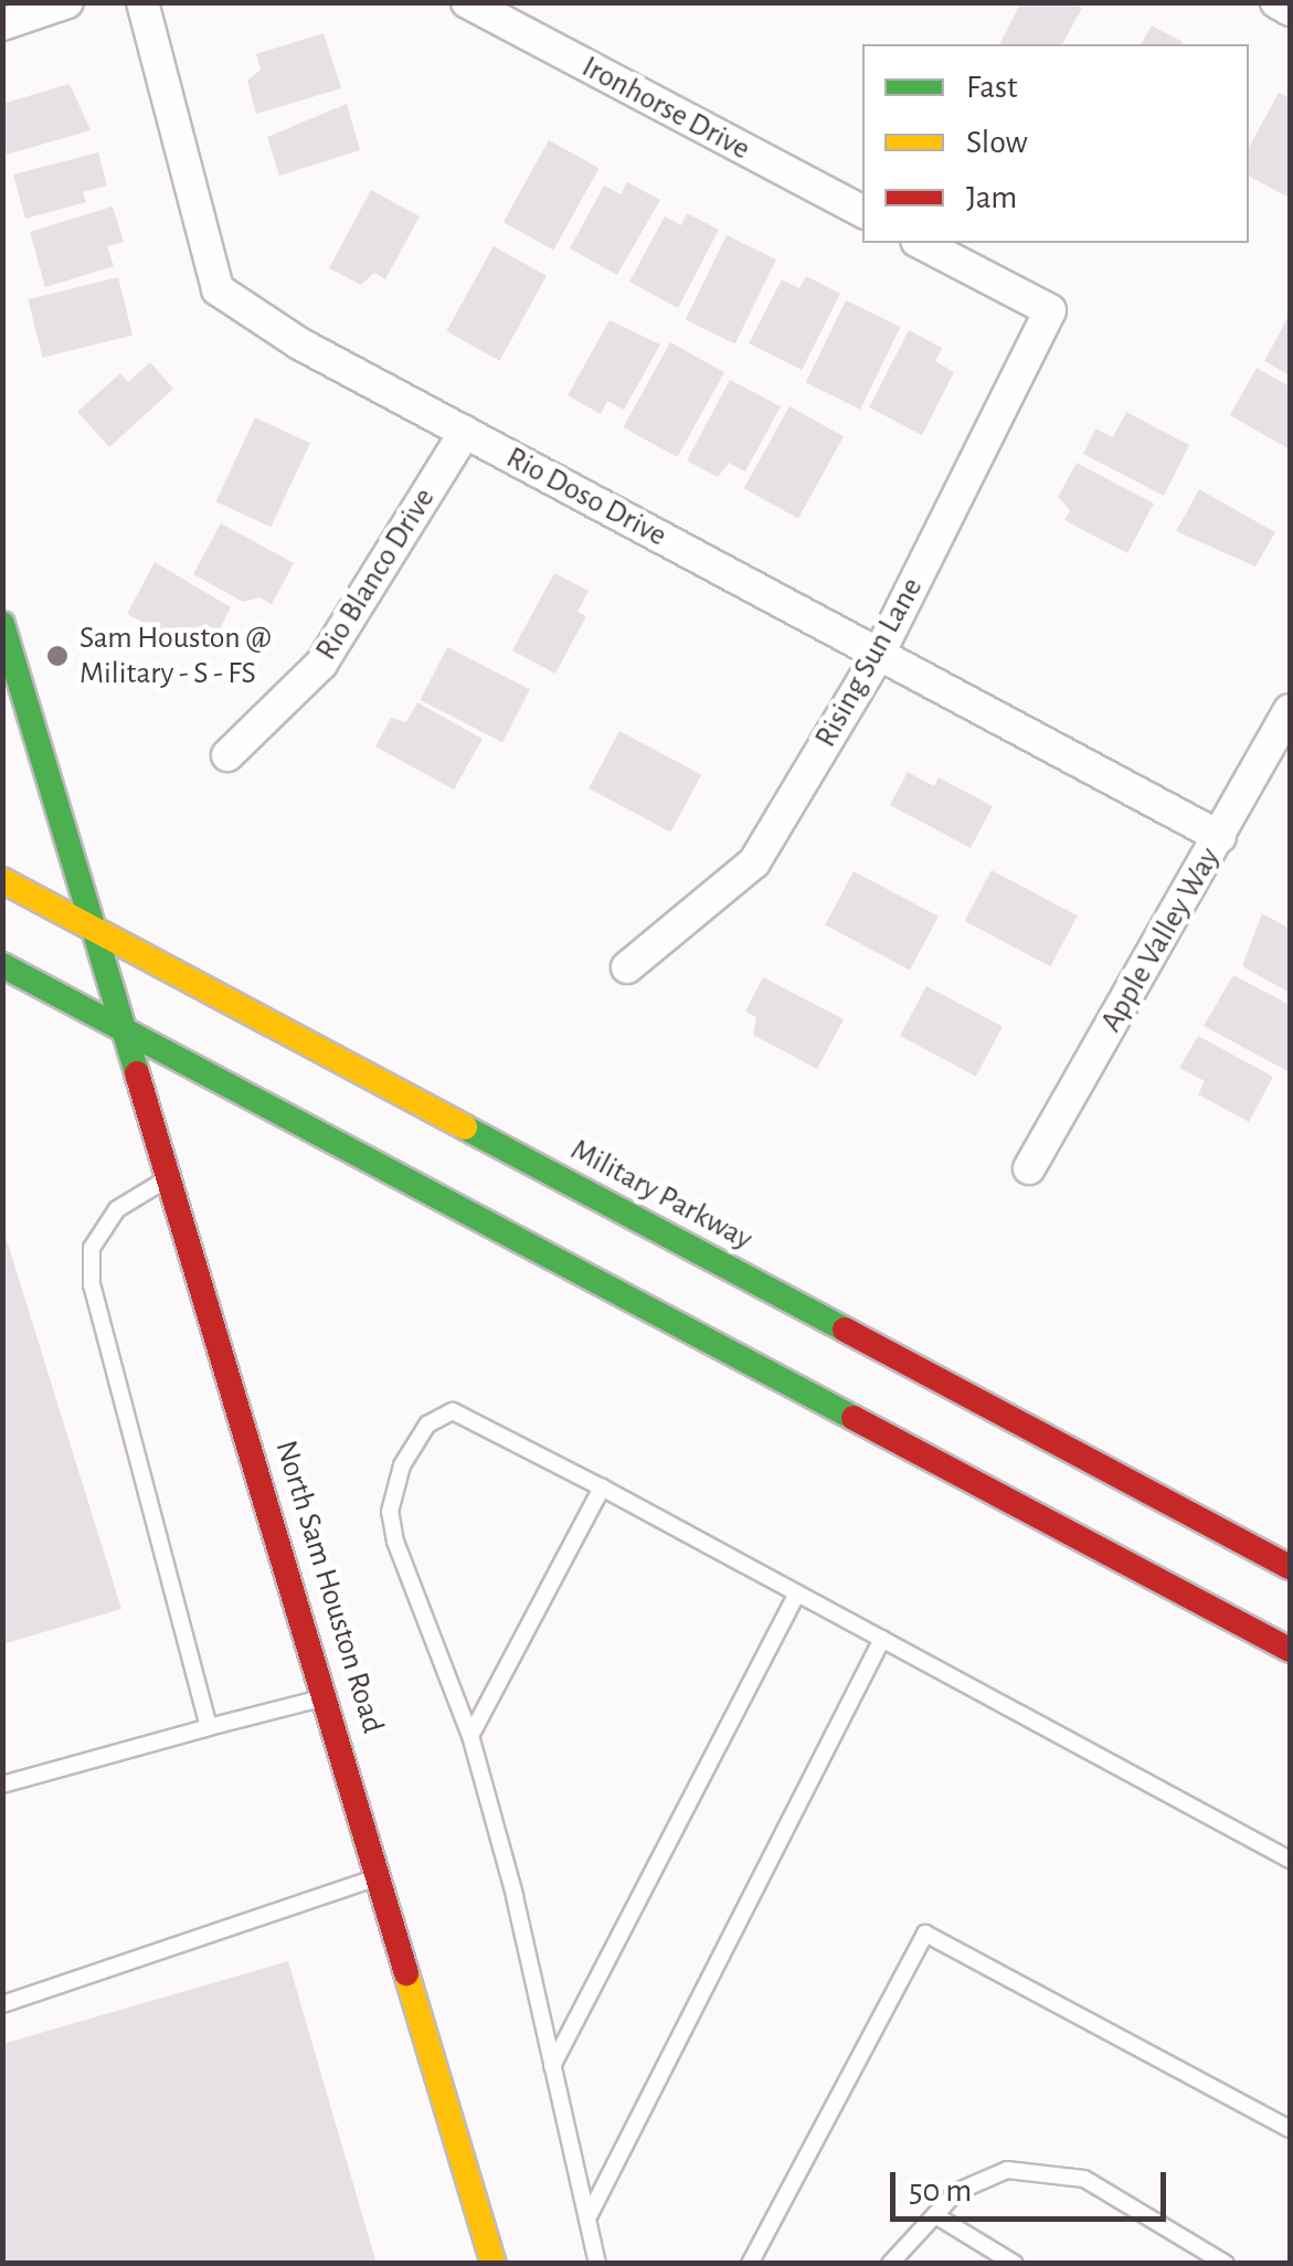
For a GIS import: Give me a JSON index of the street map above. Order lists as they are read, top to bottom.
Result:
{
  "streets": {
    "main road": ["Military Parkway", "North Sam Houston Road"],
    "street": [
      "Ironhorse Drive",
      "Rio Doso Drive",
      "Rio Blanco Drive",
      "Rising Sun Lane",
      "Apple Valley Way"
    ]
  },
  "crossings": [
    ["Rio Doso Drive", "Rio Blanco Drive"],
    ["Rio Doso Drive", "Rising Sun Lane"],
    ["Rio Doso Drive", "Apple Valley Way"],
    ["Military Parkway", "North Sam Houston Road"]
  ],
  "places": ["Sam Houston @ Military - S - FS"],
  "legend": ["Fast", "Slow", "Jam"],
  "scale_bar": "50 m"
}
